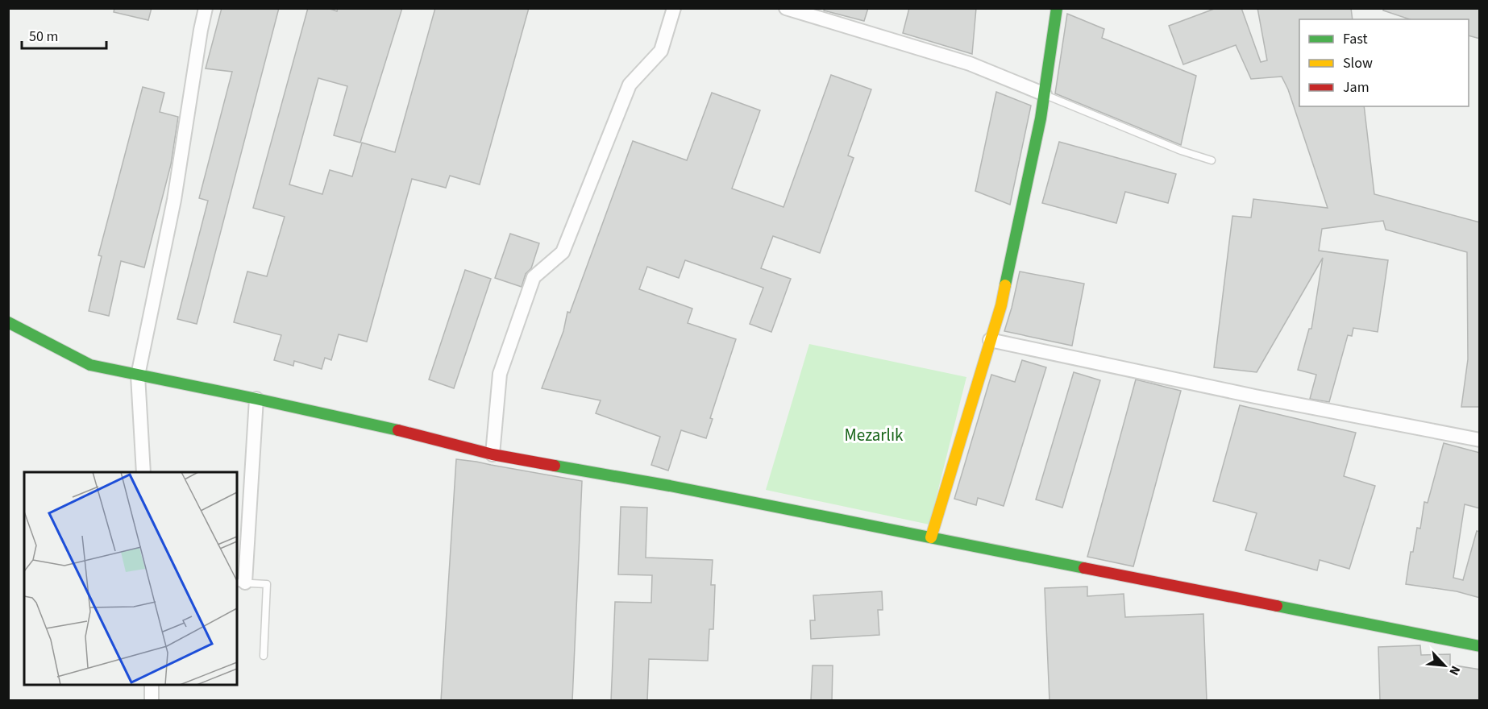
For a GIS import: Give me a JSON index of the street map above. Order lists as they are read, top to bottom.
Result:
{
  "parks": ["Mezarlık"],
  "legend": ["Fast", "Slow", "Jam"],
  "scale_bar": "50 m",
  "north": "bottom right"
}
